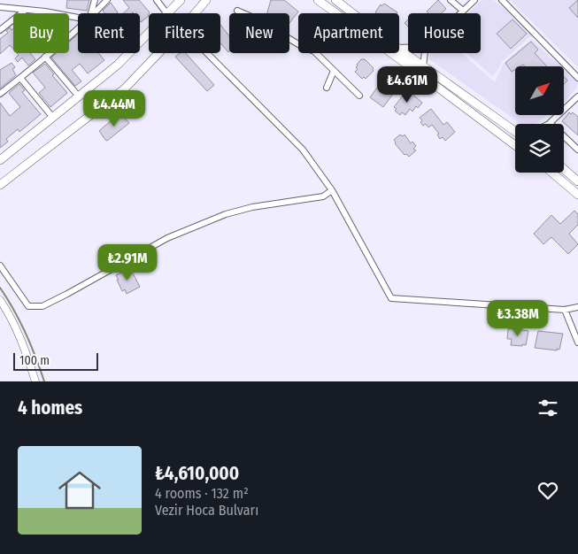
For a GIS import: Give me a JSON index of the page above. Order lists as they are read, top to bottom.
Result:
{
  "scale_bar": "100 m",
  "north": "top right",
  "page": {
    "chip": [
      "Buy",
      "Rent",
      "Filters",
      "New",
      "Apartment",
      "House"
    ],
    "price": [
      "₺4.61M",
      "₺4.44M",
      "₺2.91M",
      "₺3.38M"
    ],
    "scale": "100 m",
    "heading": "4 homes",
    "list": [
      {
        "name": "₺4,610,000",
        "note": "4 rooms · 132 m² · Vezir Hoca Bulvarı"
      }
    ]
  }
}
